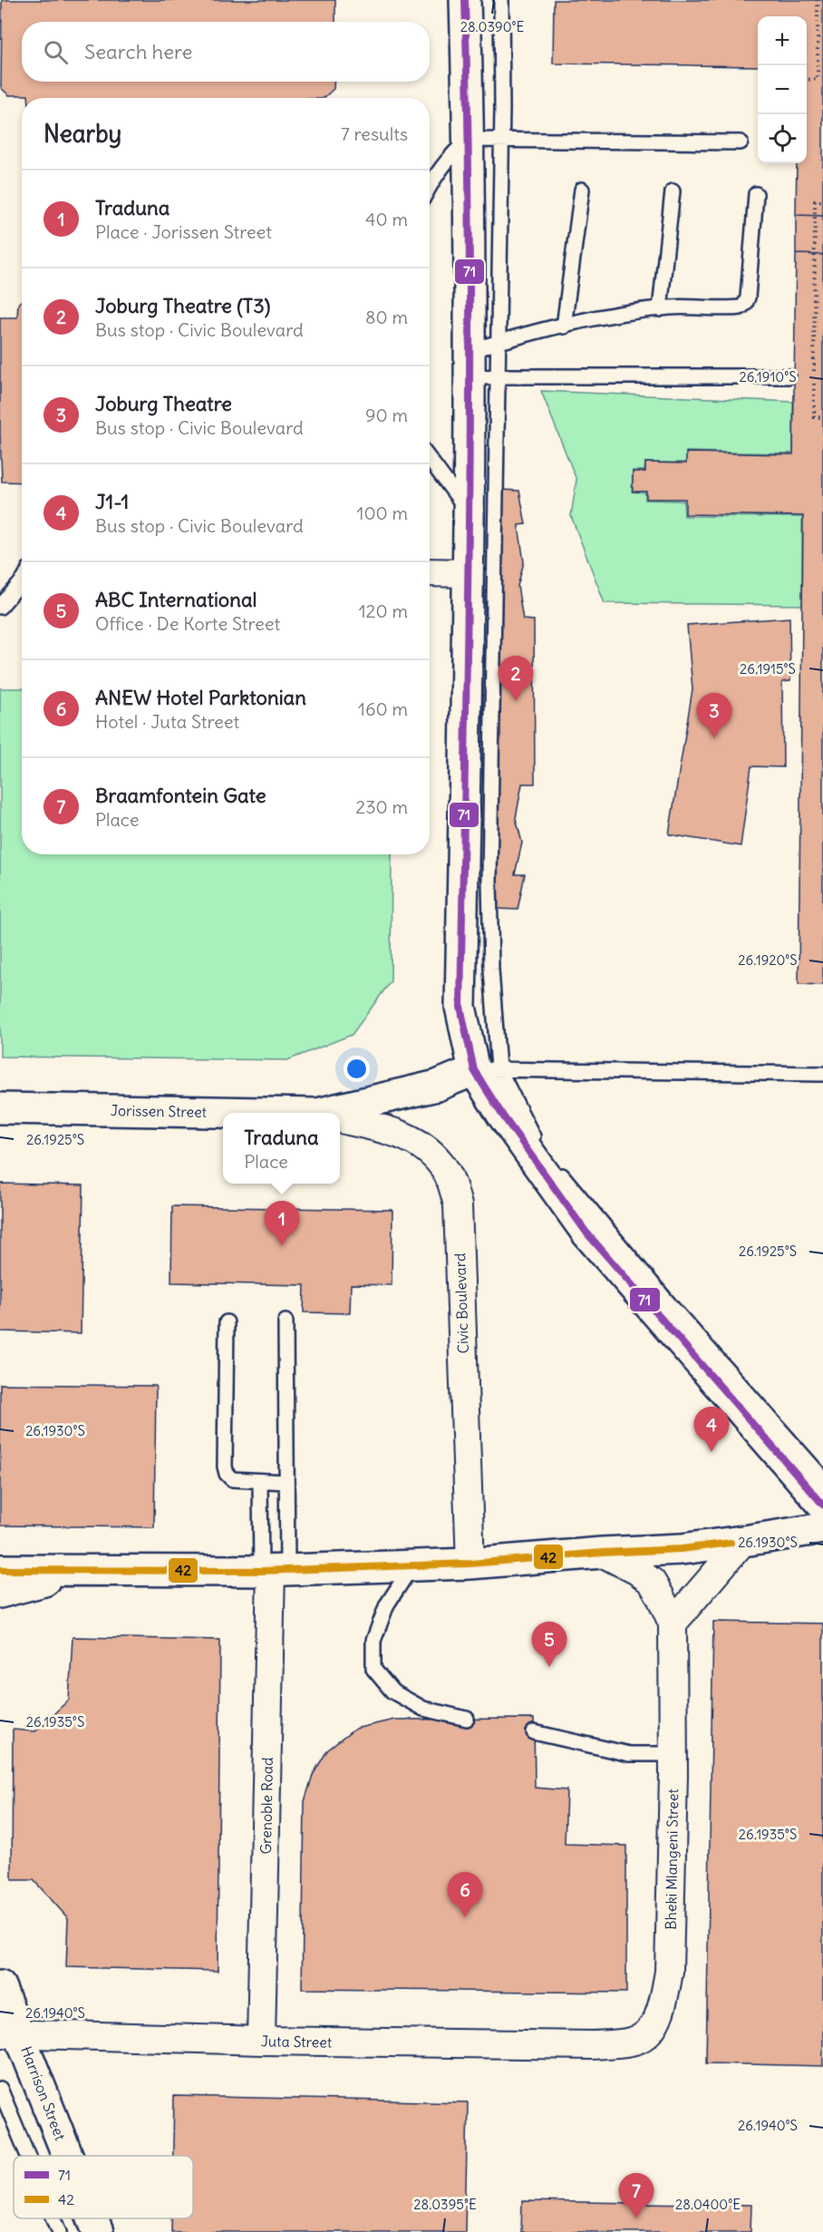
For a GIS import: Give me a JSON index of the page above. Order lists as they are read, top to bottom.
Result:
{
  "streets": {
    "main road": ["Jorissen Street", "Harrison Street"],
    "street": [
      "Civic Boulevard",
      "Grenoble Road",
      "Bheki Mlangeni Street",
      "Juta Street"
    ]
  },
  "crossings": [
    ["Grenoble Road", "Juta Street"],
    ["Bheki Mlangeni Street", "Juta Street"],
    ["Juta Street", "Harrison Street"]
  ],
  "lines": ["transit line 71", "transit line 42"],
  "legend": ["71", "42"],
  "page": {
    "map_buttons": ["+", "−"],
    "search": "Search here",
    "heading": ["Nearby", "7 results"],
    "list": [
      {
        "mark": "1",
        "name": "Traduna",
        "note": "Place · Jorissen Street",
        "value": "40 m"
      },
      {
        "mark": "2",
        "name": "Joburg Theatre (T3)",
        "note": "Bus stop · Civic Boulevard",
        "value": "80 m"
      },
      {
        "mark": "3",
        "name": "Joburg Theatre",
        "note": "Bus stop · Civic Boulevard",
        "value": "90 m"
      },
      {
        "mark": "4",
        "name": "J1-1",
        "note": "Bus stop · Civic Boulevard",
        "value": "100 m"
      },
      {
        "mark": "5",
        "name": "ABC International",
        "note": "Office · De Korte Street",
        "value": "120 m"
      },
      {
        "mark": "6",
        "name": "ANEW Hotel Parktonian",
        "note": "Hotel · Juta Street",
        "value": "160 m"
      },
      {
        "mark": "7",
        "name": "Braamfontein Gate",
        "note": "Place",
        "value": "230 m"
      }
    ],
    "pins": [
      "2",
      "3",
      "1",
      "4",
      "5",
      "6",
      "7"
    ],
    "popup": ["Traduna", "Place"]
  },
  "coordinates": [
    "28.0390°E",
    "26.1910°S",
    "26.1915°S",
    "26.1920°S",
    "26.1925°S",
    "26.1930°S",
    "26.1935°S",
    "26.1940°S",
    "28.0395°E",
    "28.0400°E"
  ]
}
